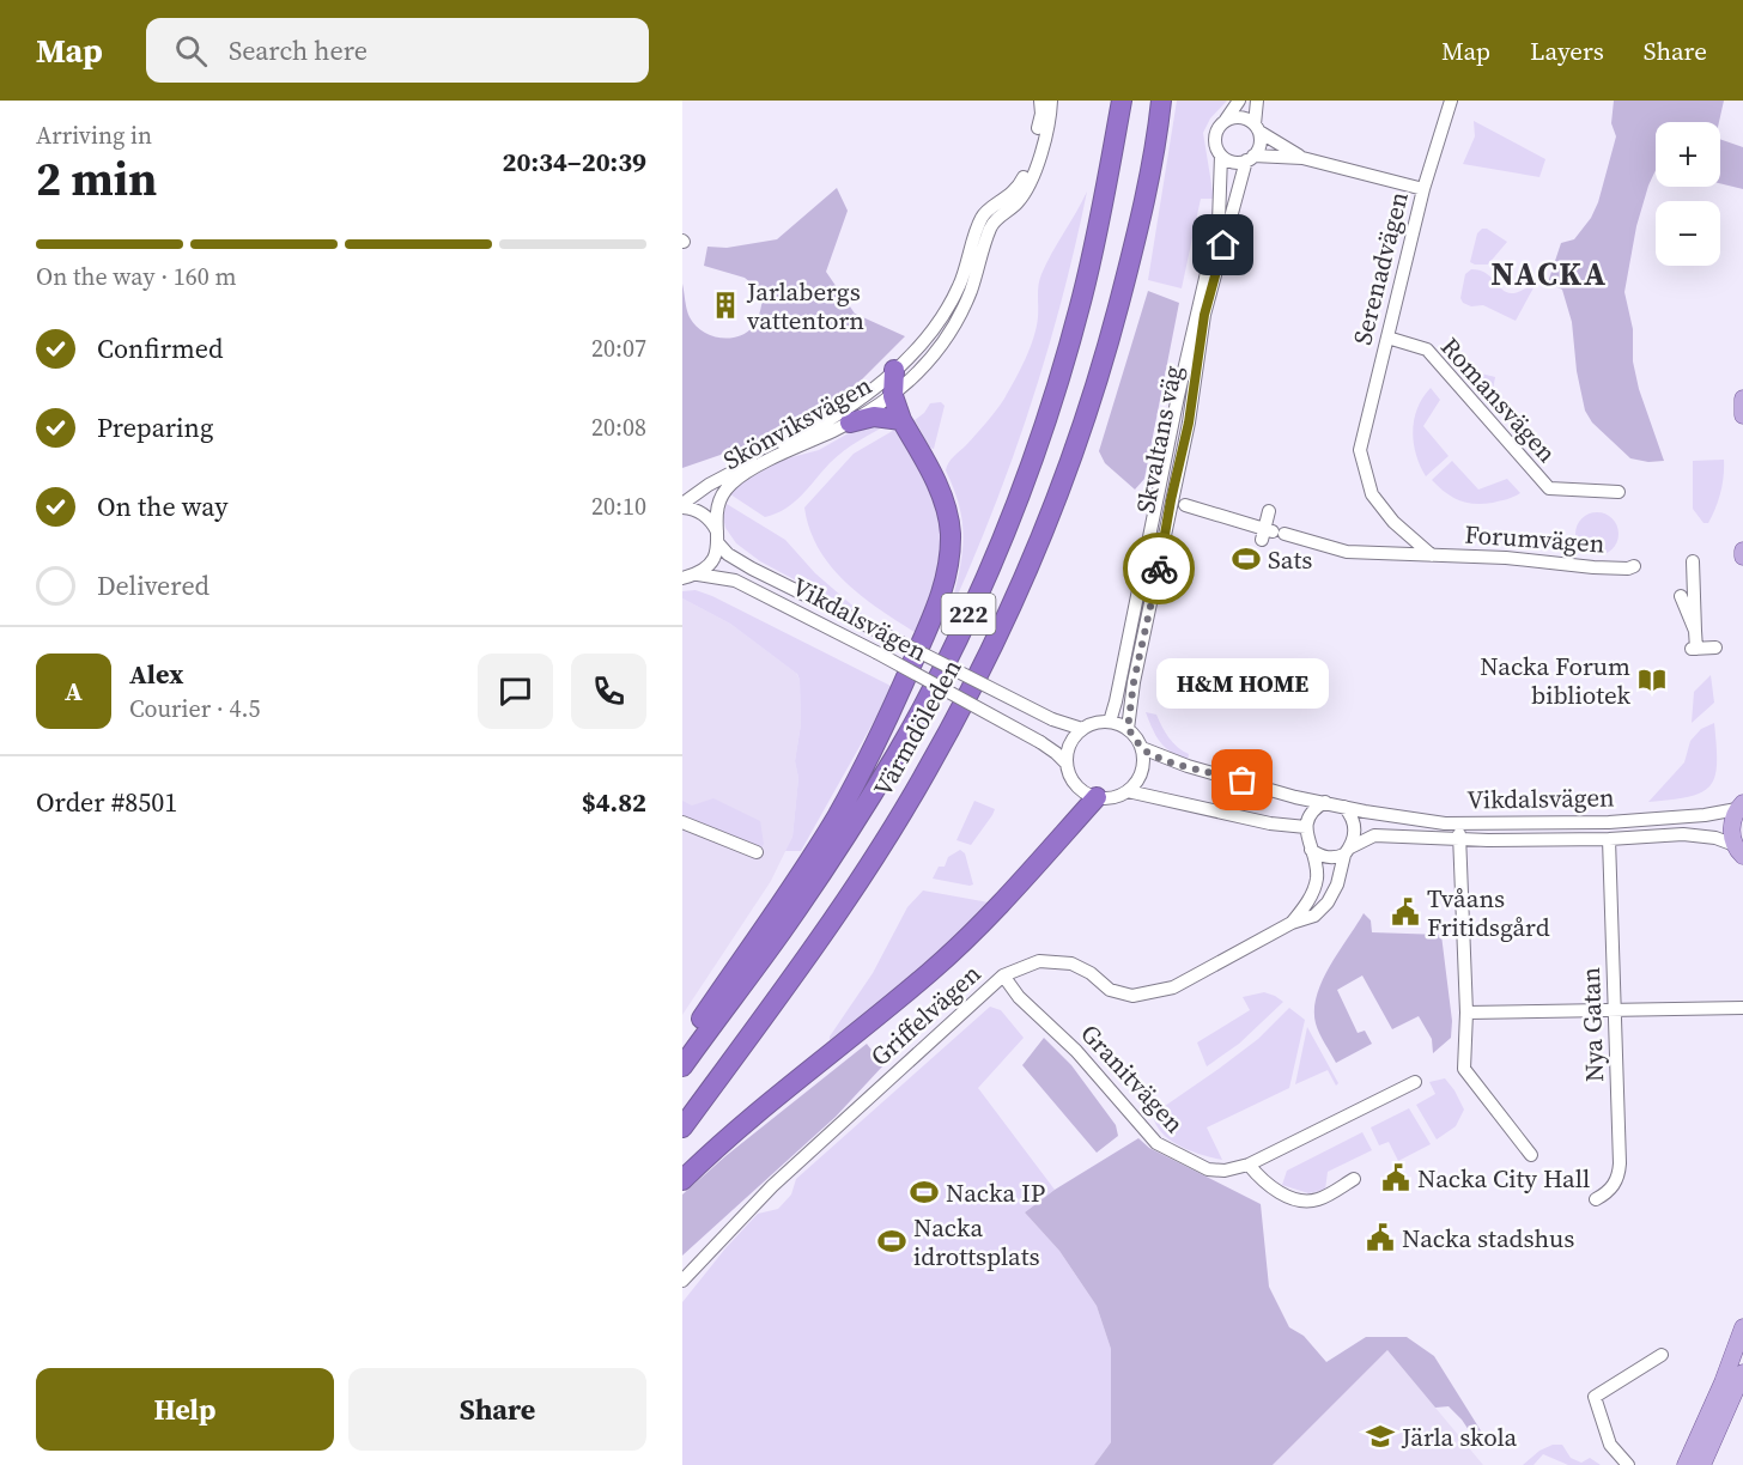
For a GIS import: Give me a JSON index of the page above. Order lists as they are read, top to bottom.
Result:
{
  "streets": {
    "highway": ["222", "Värmdöleden"],
    "street": [
      "Serenadvägen",
      "Romansvägen",
      "Skönviksvägen",
      "Skvaltans väg",
      "Forumvägen",
      "Vikdalsvägen",
      "Griffelvägen",
      "Nya Gatan",
      "Granitvägen"
    ]
  },
  "crossings": [
    ["Serenadvägen", "Romansvägen"],
    ["Serenadvägen", "Forumvägen"],
    ["Skönviksvägen", "Vikdalsvägen"],
    ["Skvaltans väg", "Vikdalsvägen"],
    ["Vikdalsvägen", "Griffelvägen"],
    ["Vikdalsvägen", "Nya Gatan"],
    ["Griffelvägen", "Granitvägen"]
  ],
  "districts": ["NACKA"],
  "places": {
    "building": ["Jarlabergs vattentorn"],
    "sports": ["Sats", "Nacka IP", "Nacka idrottsplats"],
    "library": ["Nacka Forum bibliotek"],
    "other": ["H&M HOME"],
    "public building": ["Tvåans Fritidsgård", "Nacka City Hall", "Nacka stadshus"],
    "school or university": ["Järla skola"]
  },
  "page": {
    "header": "Map",
    "search": "Search here",
    "nav": ["Map", "Layers", "Share"],
    "heading": ["2 min", "Arriving in", "20:34–20:39"],
    "panel": [
      "Alex",
      "Courier · 4.5",
      "Order #8501",
      "$4.82"
    ],
    "map_buttons": ["+", "−"],
    "bar": "On the way · 160 m",
    "list": [
      ["Confirmed", "20:07"],
      ["Preparing", "20:08"],
      ["On the way", "20:10"],
      "Delivered"
    ],
    "round": "A",
    "bubble": "H&M HOME",
    "buttons": ["Help", "Share"]
  }
}
